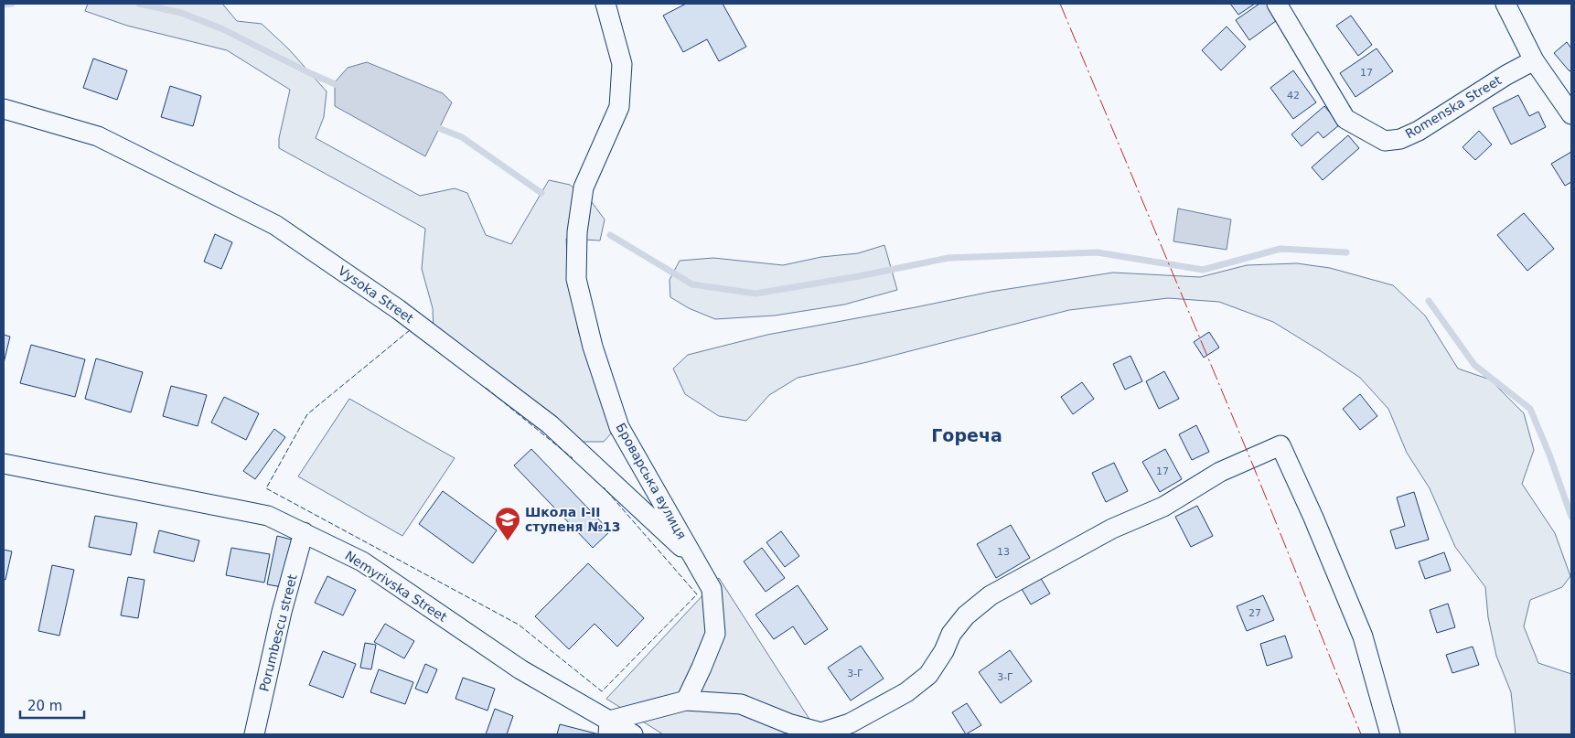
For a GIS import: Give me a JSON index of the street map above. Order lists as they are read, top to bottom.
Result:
{
  "streets": {
    "street": [
      "Romenska Street",
      "Vysoka Street",
      "Броварська вулиця",
      "Nemyrivska Street",
      "Porumbescu street"
    ]
  },
  "crossings": [
    ["Vysoka Street", "Броварська вулиця"],
    ["Nemyrivska Street", "Porumbescu street"]
  ],
  "districts": ["Гореча"],
  "places": {
    "school or university": ["Школа I-II ступеня №13"]
  },
  "house_numbers": [
    "17",
    "42",
    "17",
    "13",
    "27",
    "3-Г",
    "3-Г"
  ],
  "scale_bar": "20 m"
}
